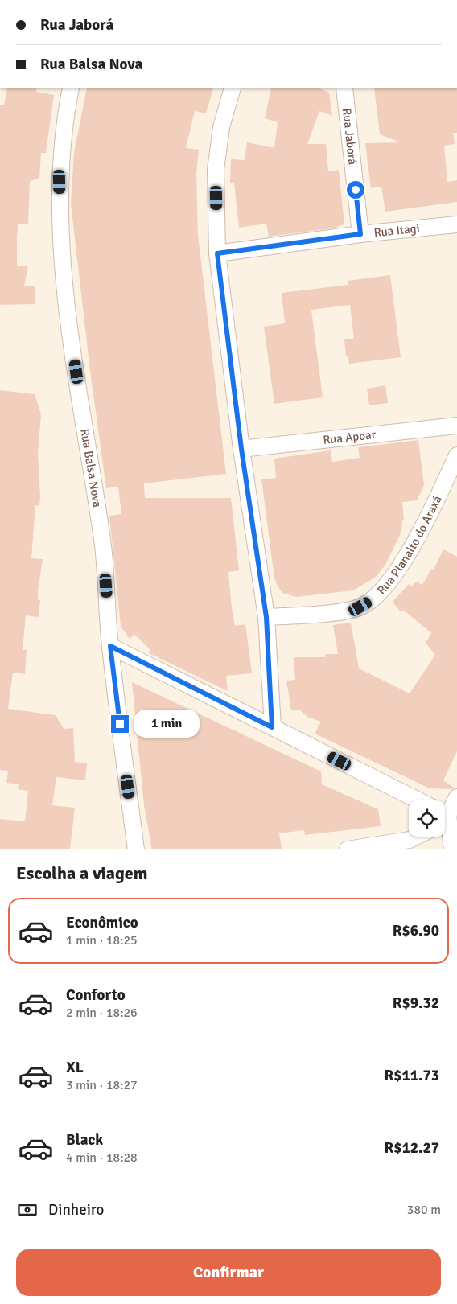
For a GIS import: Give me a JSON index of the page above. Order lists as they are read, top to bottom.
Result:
{
  "streets": {
    "street": [
      "Rua Jaborá",
      "Rua Itagi",
      "Rua Apoar",
      "Rua Balsa Nova",
      "Rua Planalto do Araxá"
    ]
  },
  "crossings": [
    ["Rua Jaborá", "Rua Itagi"]
  ],
  "page": {
    "banner": ["Rua Jaborá", "Rua Balsa Nova"],
    "bubble": "1 min",
    "heading": "Escolha a viagem",
    "list": [
      {
        "name": "Econômico",
        "note": "1 min · 18:25",
        "value": "R$6.90"
      },
      {
        "name": "Conforto",
        "note": "2 min · 18:26",
        "value": "R$9.32"
      },
      {
        "name": "XL",
        "note": "3 min · 18:27",
        "value": "R$11.73"
      },
      {
        "name": "Black",
        "note": "4 min · 18:28",
        "value": "R$12.27"
      }
    ],
    "pay": ["Dinheiro", "380 m"],
    "buttons": "Confirmar"
  }
}
